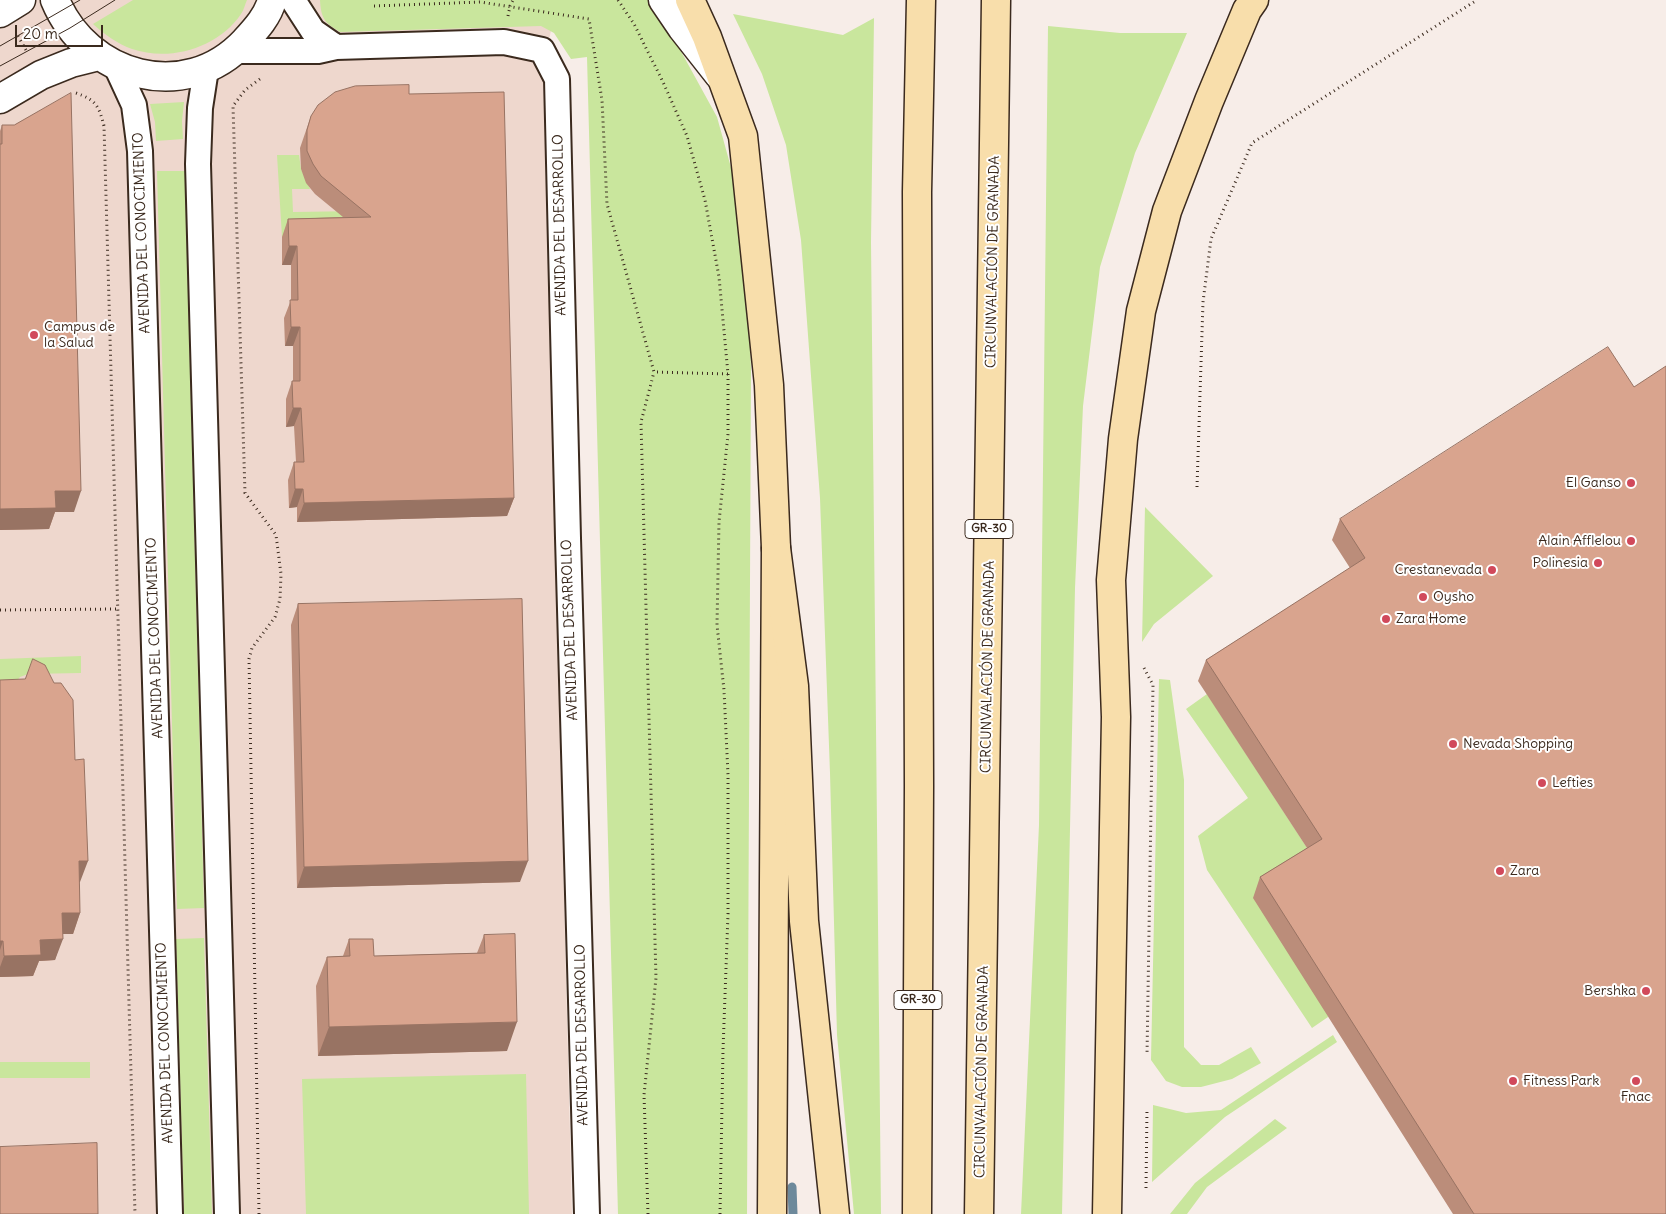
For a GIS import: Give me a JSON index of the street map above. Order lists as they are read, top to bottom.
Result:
{
  "streets": {
    "main road": ["CIRCUNVALACIÓN DE GRANADA", "GR-30"],
    "street": ["AVENIDA DEL DESARROLLO", "AVENIDA DEL CONOCIMIENTO"]
  },
  "places": [
    "Campus de la Salud",
    "El Ganso",
    "Alain Afflelou",
    "Polinesia",
    "Crestanevada",
    "Oysho",
    "Zara Home",
    "Nevada Shopping",
    "Lefties",
    "Zara",
    "Bershka",
    "Fitness Park",
    "Fnac"
  ],
  "scale_bar": "20 m"
}
